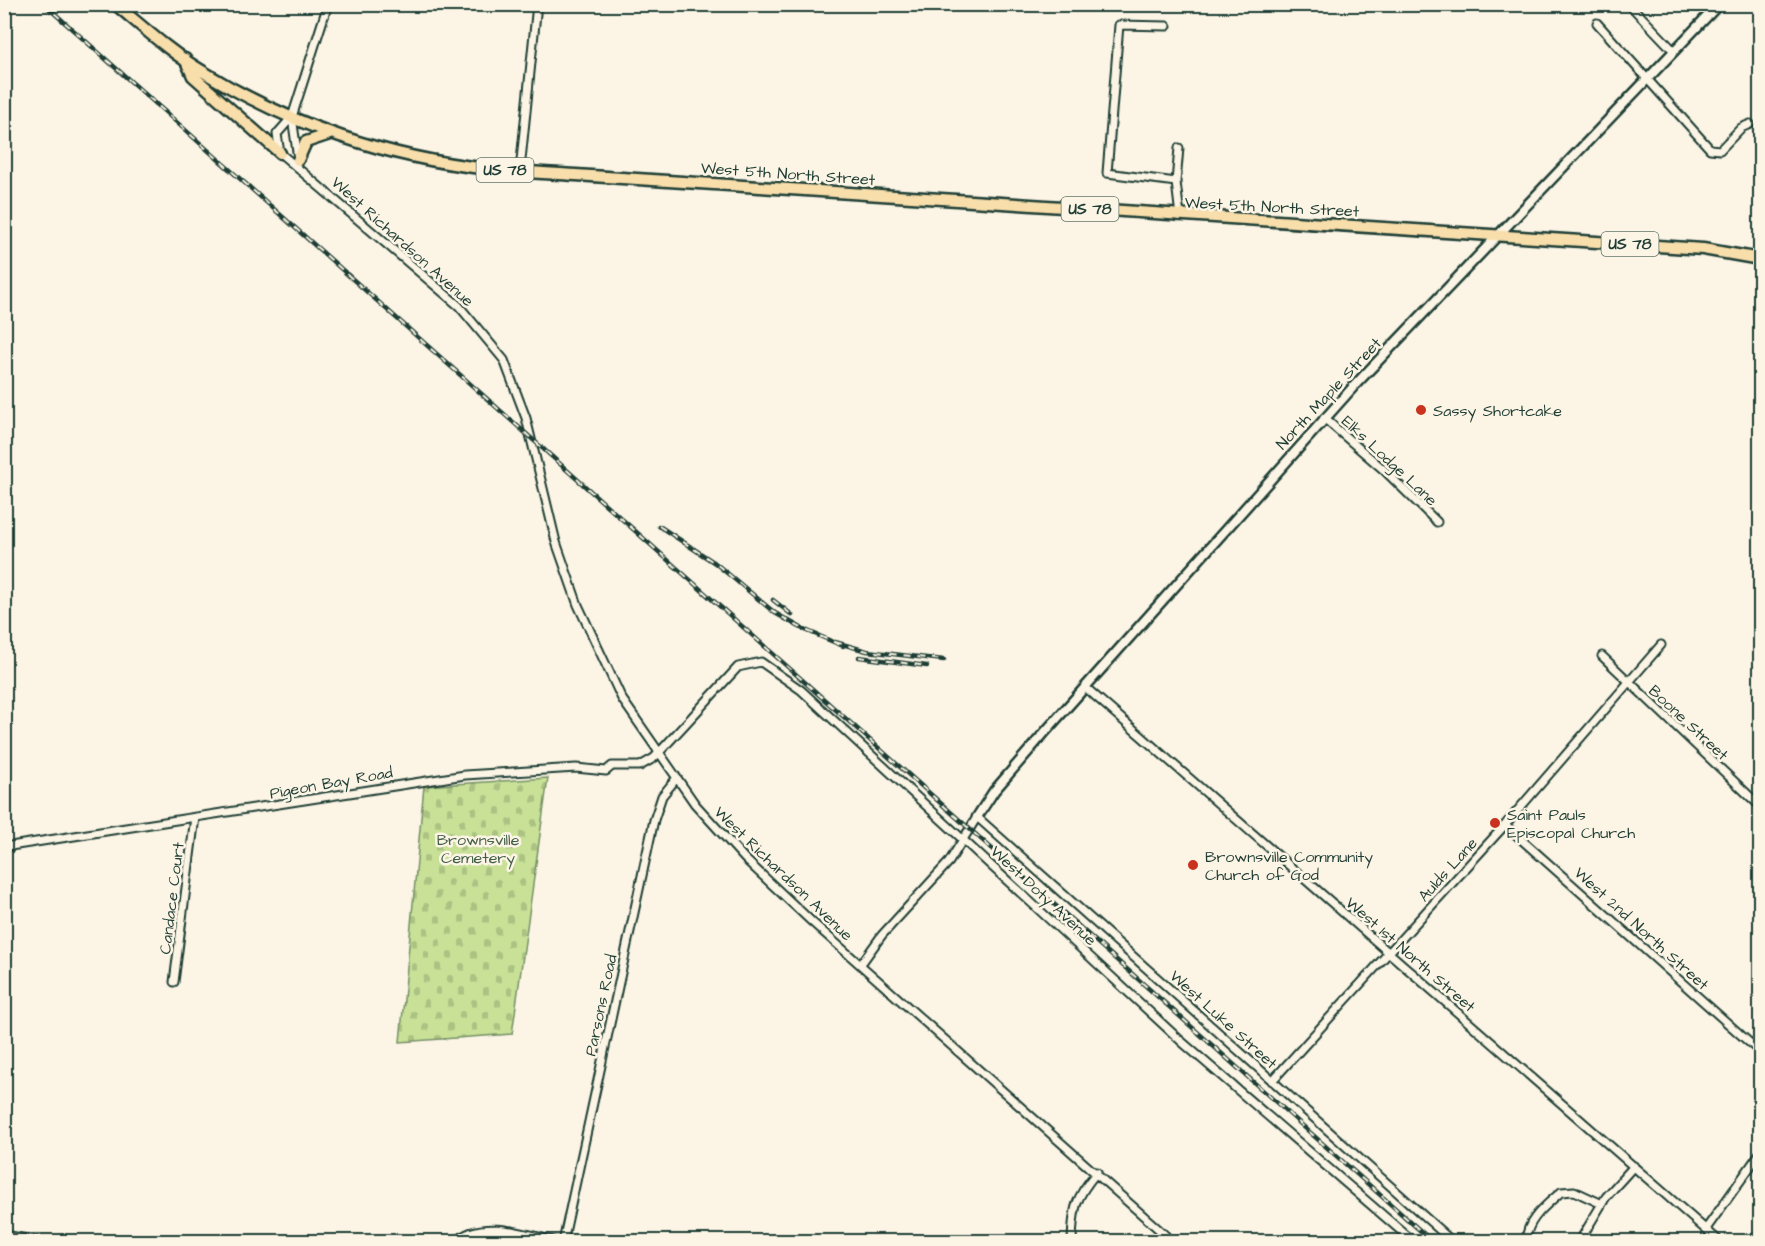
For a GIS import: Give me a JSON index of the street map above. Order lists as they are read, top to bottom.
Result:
{
  "streets": {
    "main road": ["US 78", "West 5th North Street"],
    "street": [
      "West Richardson Avenue",
      "North Maple Street",
      "Elks Lodge Lane",
      "Boone Street",
      "Pigeon Bay Road",
      "Aulds Lane",
      "West Doty Avenue",
      "Candace Court",
      "West 2nd North Street",
      "West 1st North Street",
      "Parsons Road",
      "West Luke Street"
    ]
  },
  "crossings": [
    ["US 78", "West 5th North Street"],
    ["US 78", "North Maple Street"],
    ["West 5th North Street", "North Maple Street"],
    ["West Richardson Avenue", "Pigeon Bay Road"],
    ["West Richardson Avenue", "West Doty Avenue"],
    ["West Richardson Avenue", "Parsons Road"],
    ["North Maple Street", "Elks Lodge Lane"],
    ["North Maple Street", "West 1st North Street"],
    ["North Maple Street", "West Luke Street"],
    ["Boone Street", "Aulds Lane"],
    ["Pigeon Bay Road", "West Doty Avenue"],
    ["Pigeon Bay Road", "Candace Court"],
    ["Aulds Lane", "West 2nd North Street"],
    ["Aulds Lane", "West 1st North Street"],
    ["Aulds Lane", "West Luke Street"]
  ],
  "parks": ["Brownsville Cemetery"],
  "places": ["Sassy Shortcake", "Saint Pauls Episcopal Church", "Brownsville Community Church of God"]
}
